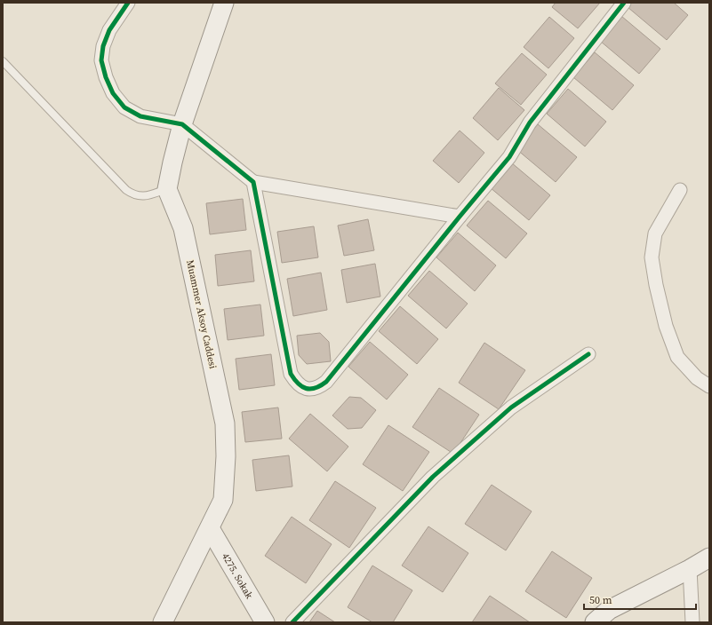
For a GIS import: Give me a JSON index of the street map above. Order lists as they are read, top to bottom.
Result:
{
  "streets": {
    "street": ["Muammer Aksoy Caddesi", "4275. Sokak"]
  },
  "crossings": [
    ["Muammer Aksoy Caddesi", "4275. Sokak"]
  ],
  "scale_bar": "50 m"
}
